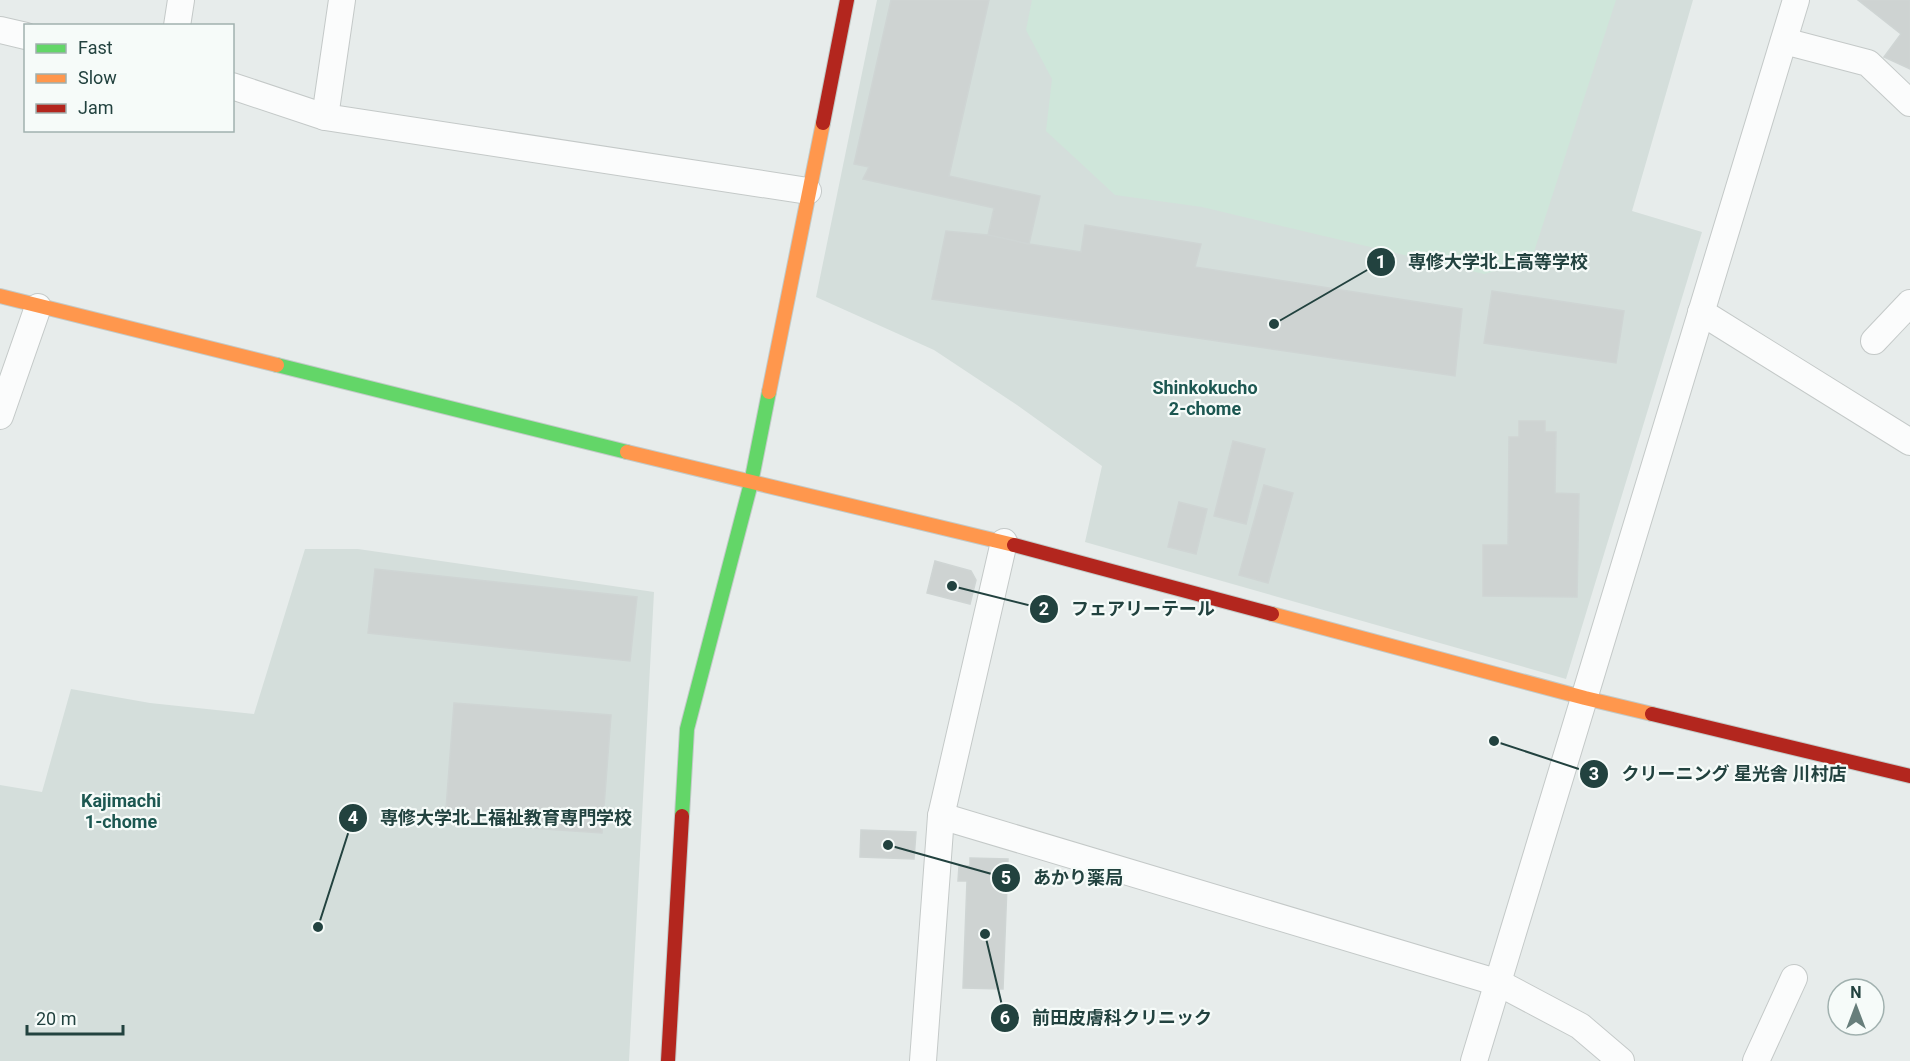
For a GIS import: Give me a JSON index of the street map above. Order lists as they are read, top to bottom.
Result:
{
  "districts": ["Shinkokucho 2-chome", "Kajimachi 1-chome"],
  "places": [
    "専修大学北上高等学校",
    "フェアリーテール",
    "クリーニング 星光舎 川村店",
    "あかり薬局",
    "専修大学北上福祉教育専門学校",
    "前田皮膚科クリニック"
  ],
  "legend": ["Fast", "Slow", "Jam"],
  "scale_bar": "20 m",
  "north": "top"
}
